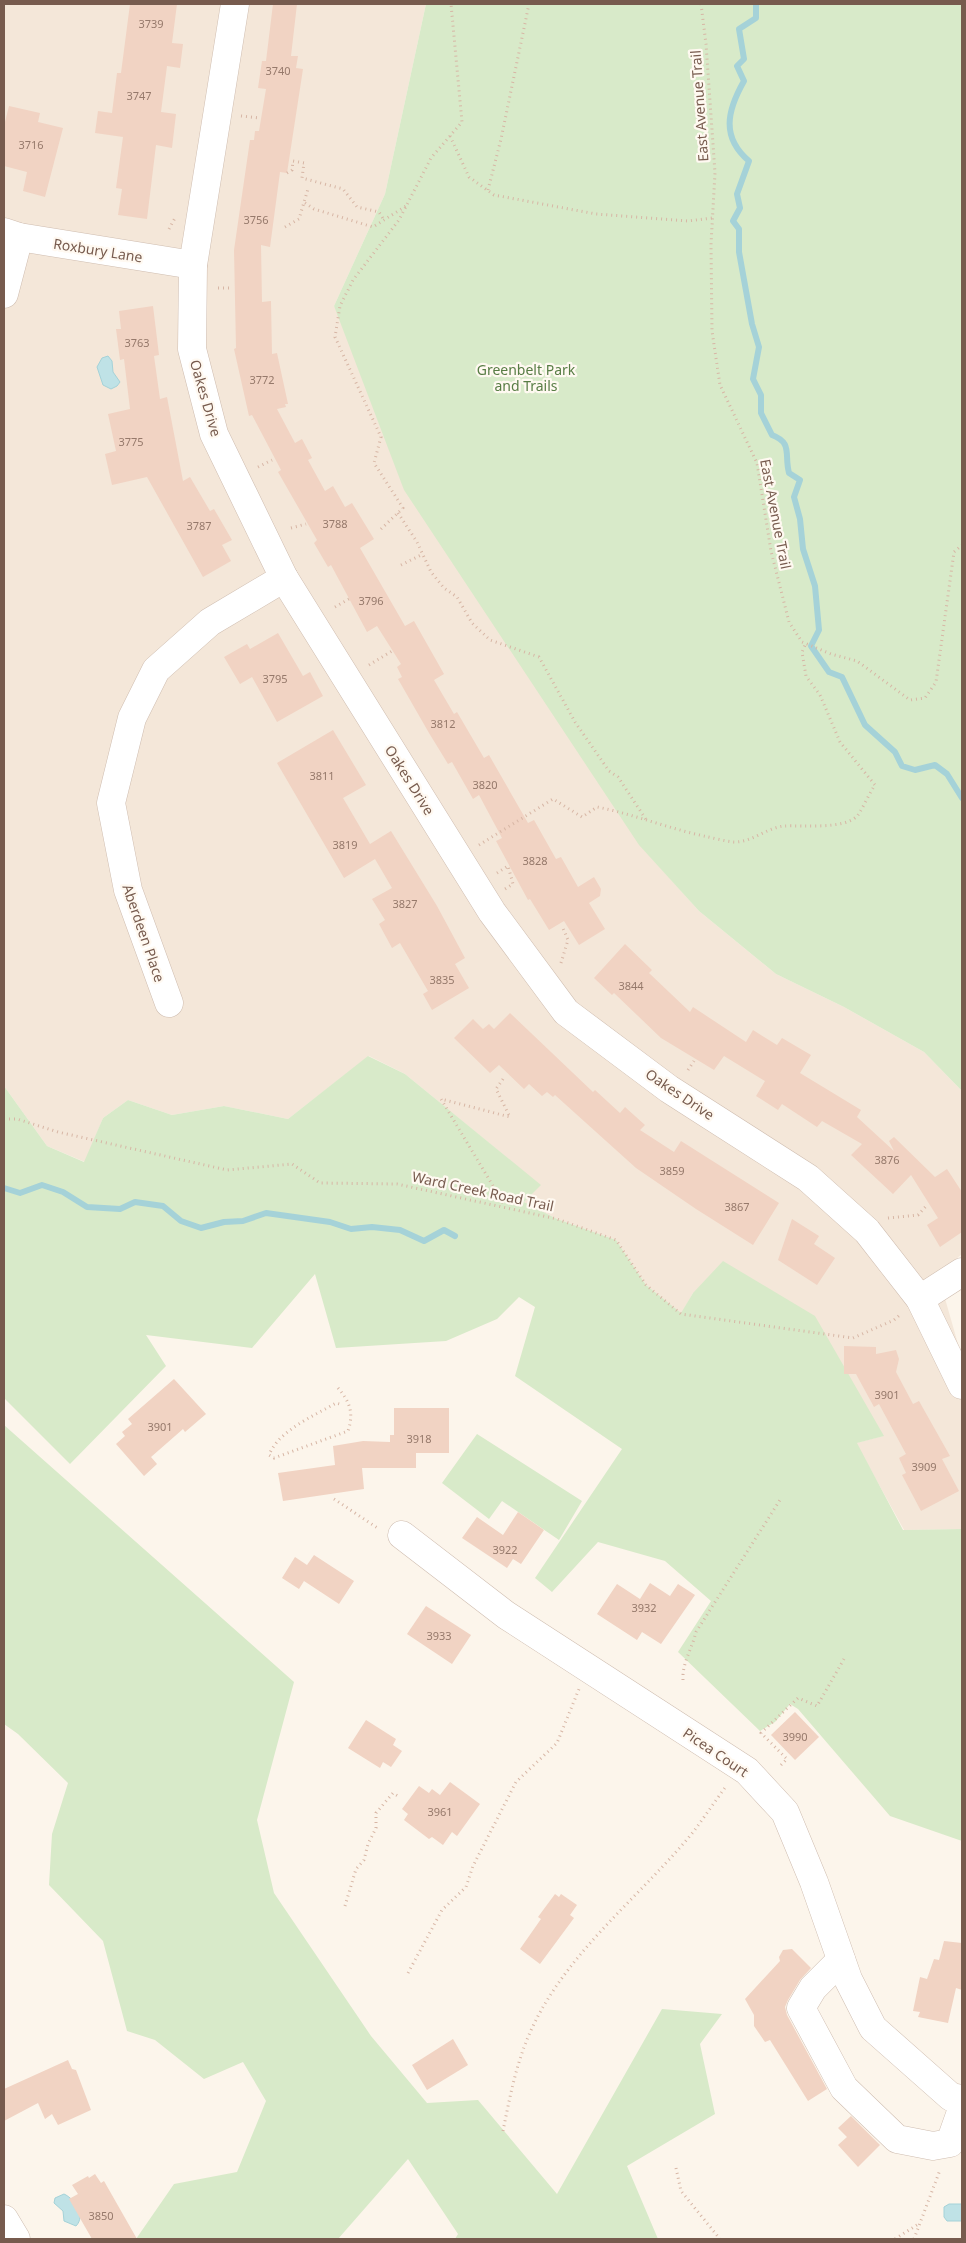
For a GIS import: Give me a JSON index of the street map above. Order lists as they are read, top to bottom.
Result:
{
  "streets": {
    "street": [
      "Roxbury Lane",
      "Oakes Drive",
      "Aberdeen Place",
      "Picea Court"
    ],
    "path": ["East Avenue Trail", "Ward Creek Road Trail"]
  },
  "crossings": [
    ["Roxbury Lane", "Oakes Drive"],
    ["Oakes Drive", "Aberdeen Place"],
    ["Oakes Drive", "Ward Creek Road Trail"]
  ],
  "parks": ["Greenbelt Park and Trails"],
  "house_numbers": [
    "3739",
    "3740",
    "3747",
    "3716",
    "3756",
    "3763",
    "3772",
    "3775",
    "3788",
    "3787",
    "3796",
    "3795",
    "3812",
    "3811",
    "3820",
    "3819",
    "3828",
    "3827",
    "3835",
    "3844",
    "3876",
    "3859",
    "3867",
    "3901",
    "3901",
    "3918",
    "3909",
    "3922",
    "3932",
    "3933",
    "3990",
    "3961",
    "3850"
  ]
}
